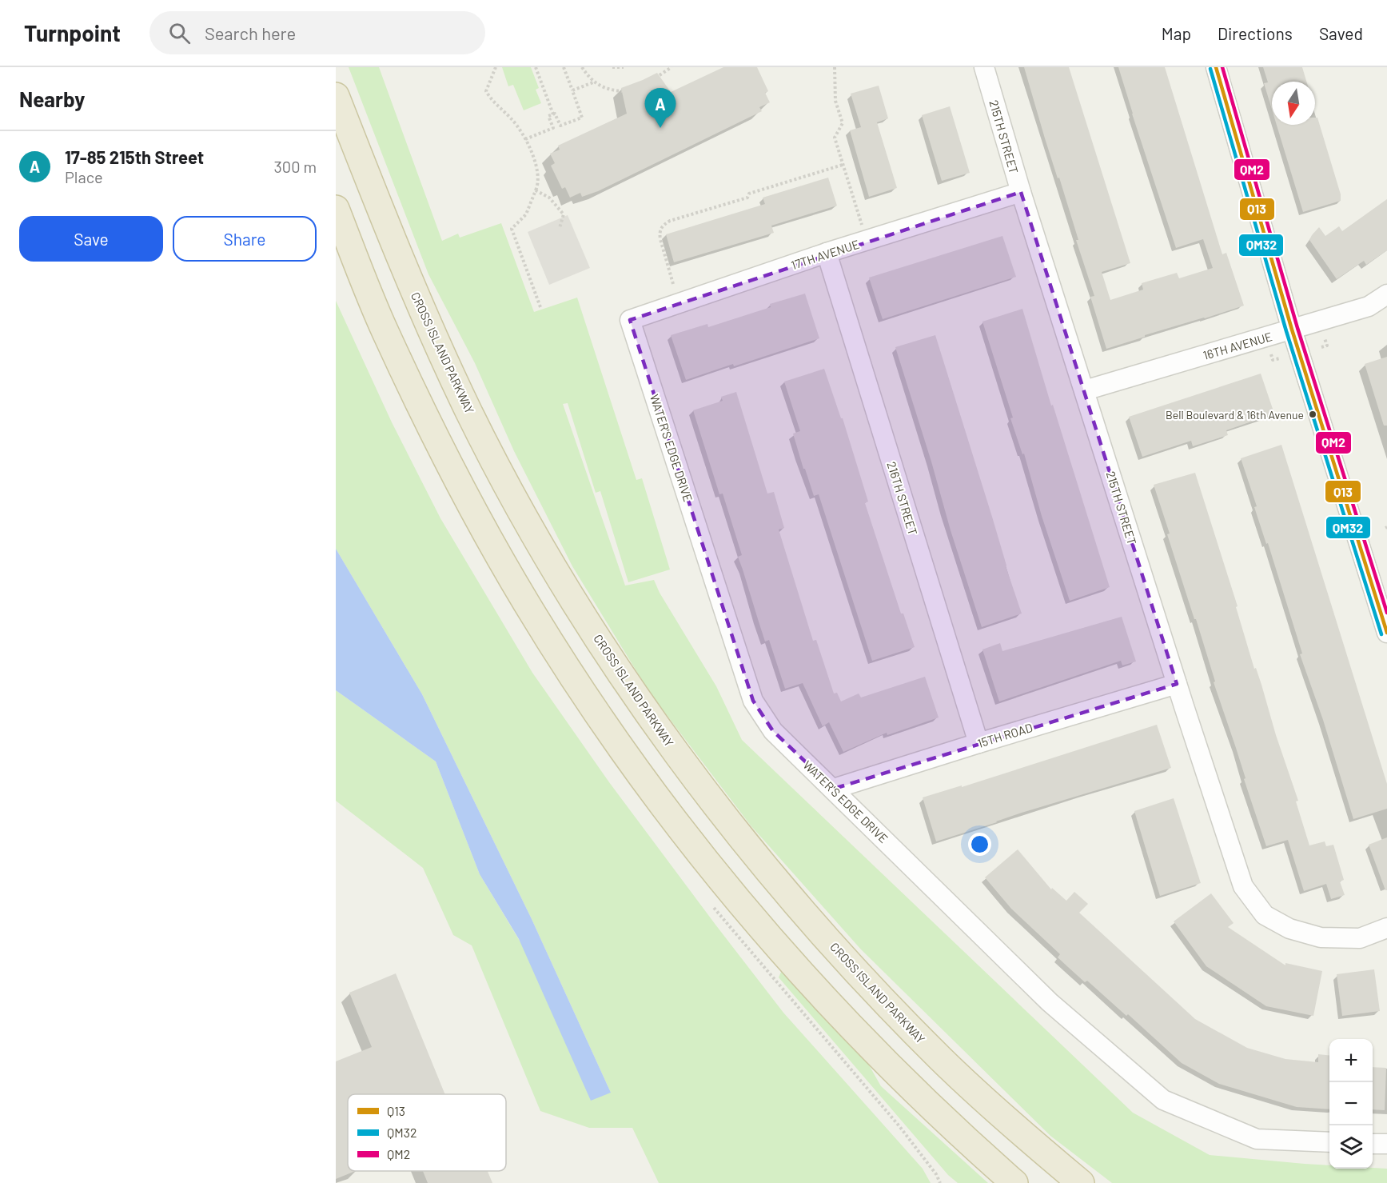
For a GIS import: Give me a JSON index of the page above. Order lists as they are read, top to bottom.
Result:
{
  "streets": {
    "highway": ["CROSS ISLAND PARKWAY"],
    "street": [
      "215TH STREET",
      "17TH AVENUE",
      "16TH AVENUE",
      "WATER'S EDGE DRIVE",
      "216TH STREET",
      "15TH ROAD"
    ]
  },
  "crossings": [
    ["215TH STREET", "17TH AVENUE"],
    ["215TH STREET", "16TH AVENUE"],
    ["215TH STREET", "15TH ROAD"],
    ["17TH AVENUE", "WATER'S EDGE DRIVE"],
    ["17TH AVENUE", "216TH STREET"],
    ["WATER'S EDGE DRIVE", "15TH ROAD"],
    ["216TH STREET", "15TH ROAD"]
  ],
  "places": ["Bell Boulevard & 16th Avenue"],
  "lines": ["transit line Q13", "transit line QM2", "transit line QM32"],
  "legend": ["Q13", "QM32", "QM2"],
  "north": "bottom",
  "page": {
    "header": "Turnpoint",
    "search": "Search here",
    "nav": ["Map", "Directions", "Saved"],
    "heading": "Nearby",
    "pins": "A",
    "list": [
      {
        "mark": "A",
        "name": "17-85 215th Street",
        "note": "Place",
        "value": "300 m"
      }
    ],
    "buttons": ["Save", "Share"],
    "map_buttons": ["+", "−"]
  }
}
